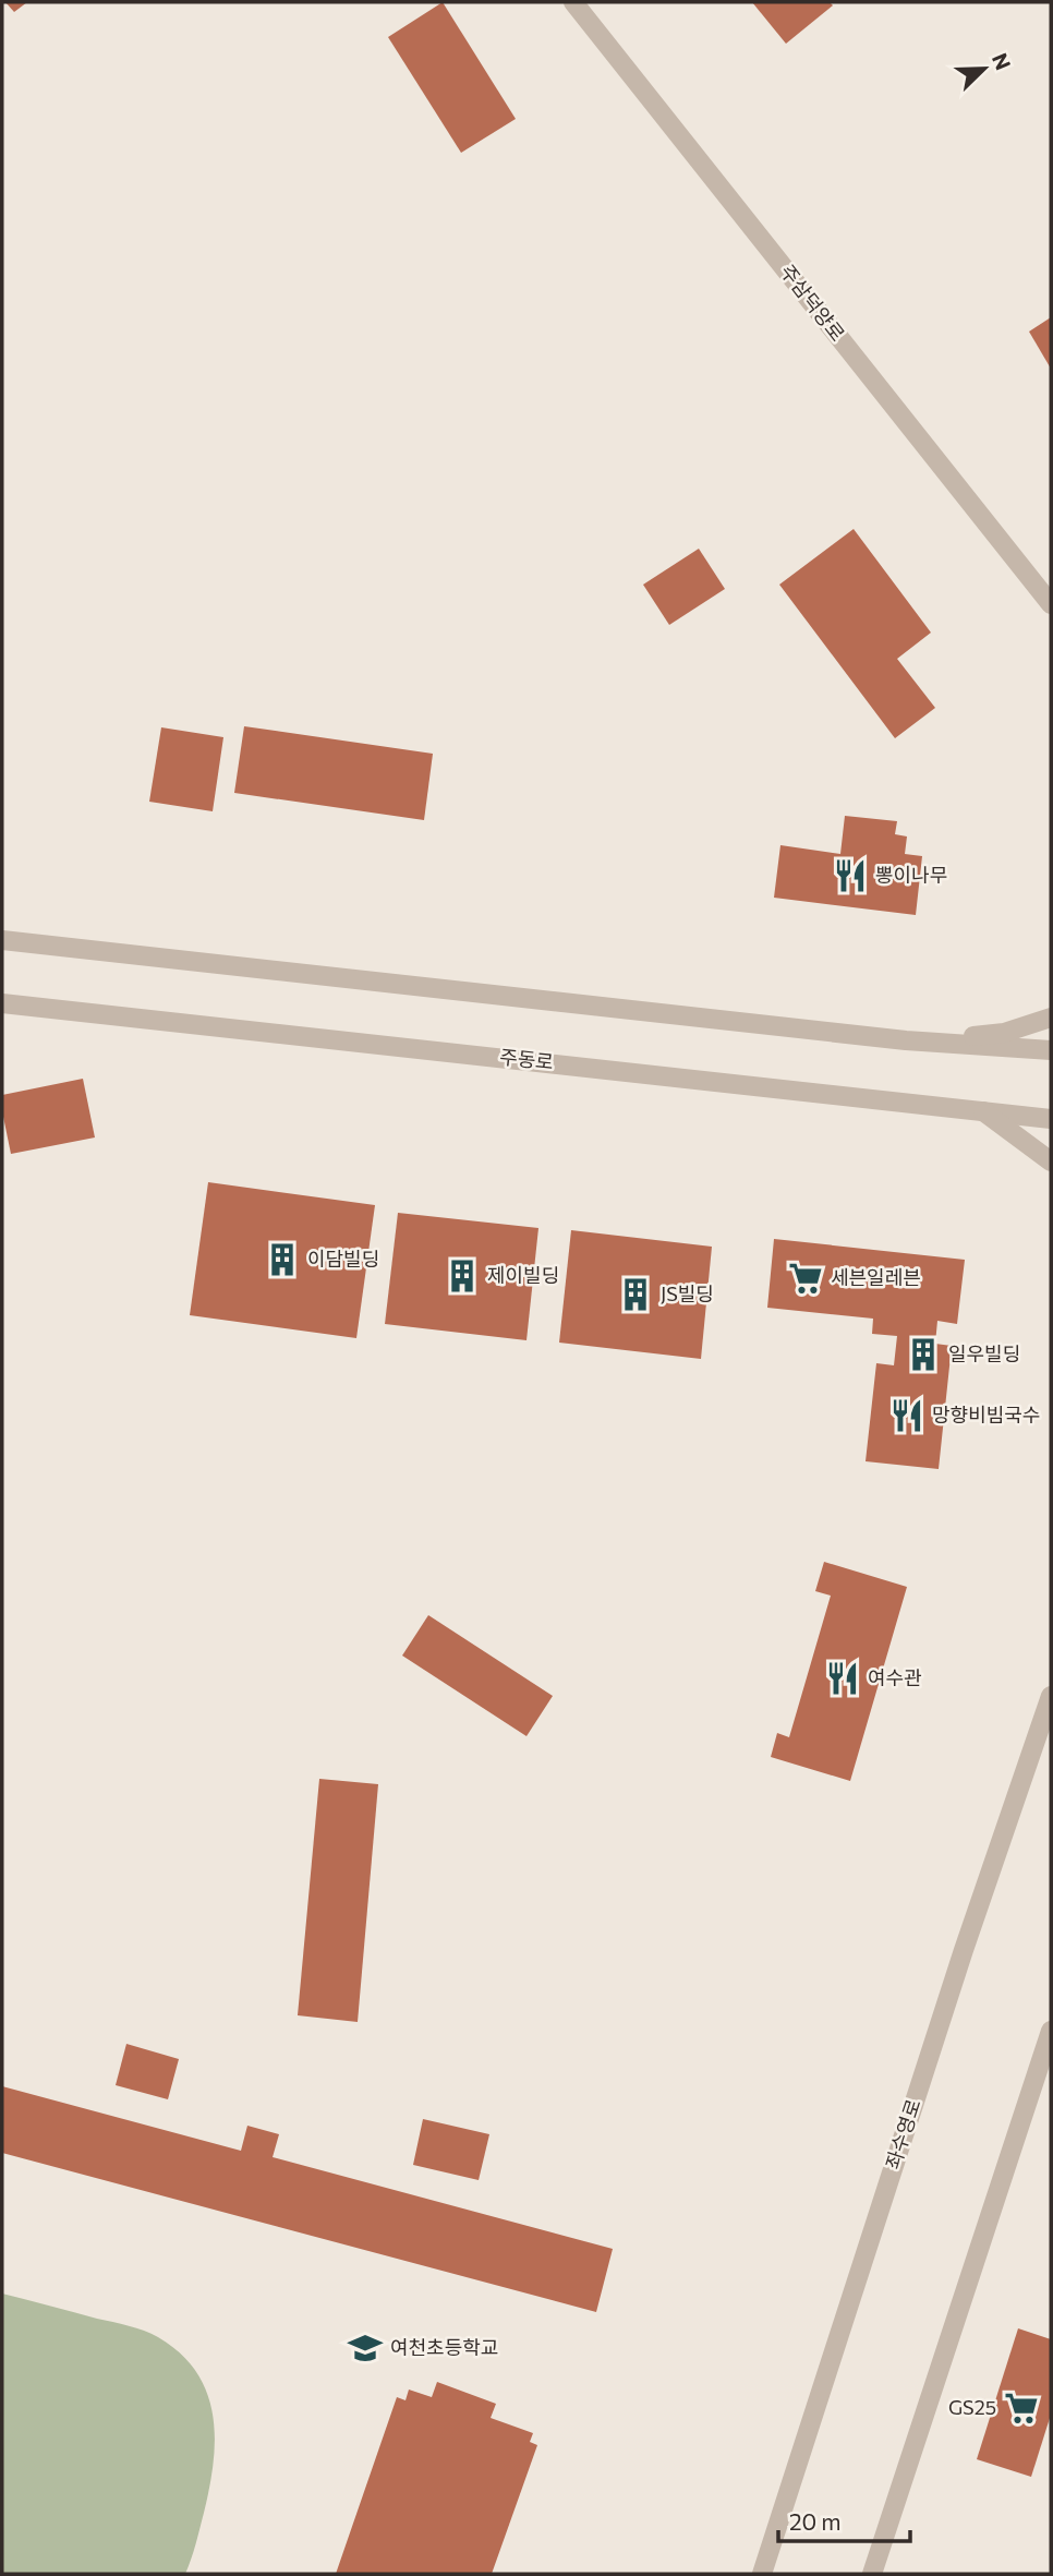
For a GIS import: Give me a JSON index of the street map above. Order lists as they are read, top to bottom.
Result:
{
  "streets": {
    "street": ["주삼덕양로", "주동로", "좌수영로"]
  },
  "places": {
    "restaurant": ["뽕이나무", "망향비빔국수", "여수관"],
    "building": [
      "이담빌딩",
      "제이빌딩",
      "JS빌딩",
      "일우빌딩"
    ],
    "supermarket": ["세븐일레븐", "GS25"],
    "school or university": ["여천초등학교"]
  },
  "scale_bar": "20 m",
  "north": "top right"
}
